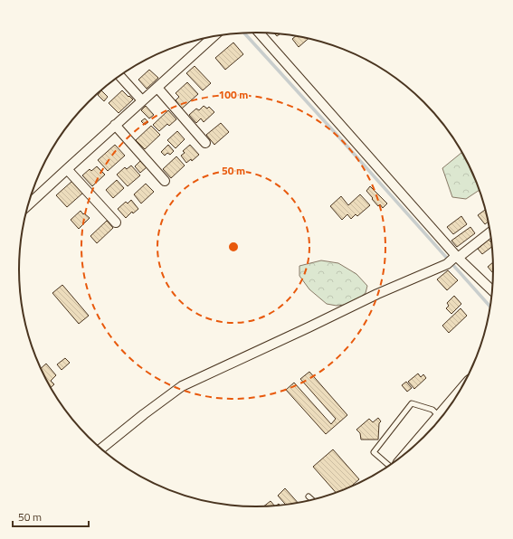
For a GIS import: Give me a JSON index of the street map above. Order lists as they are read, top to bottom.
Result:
{
  "scale_bar": "50 m",
  "rings": ["100 m", "50 m"]
}
